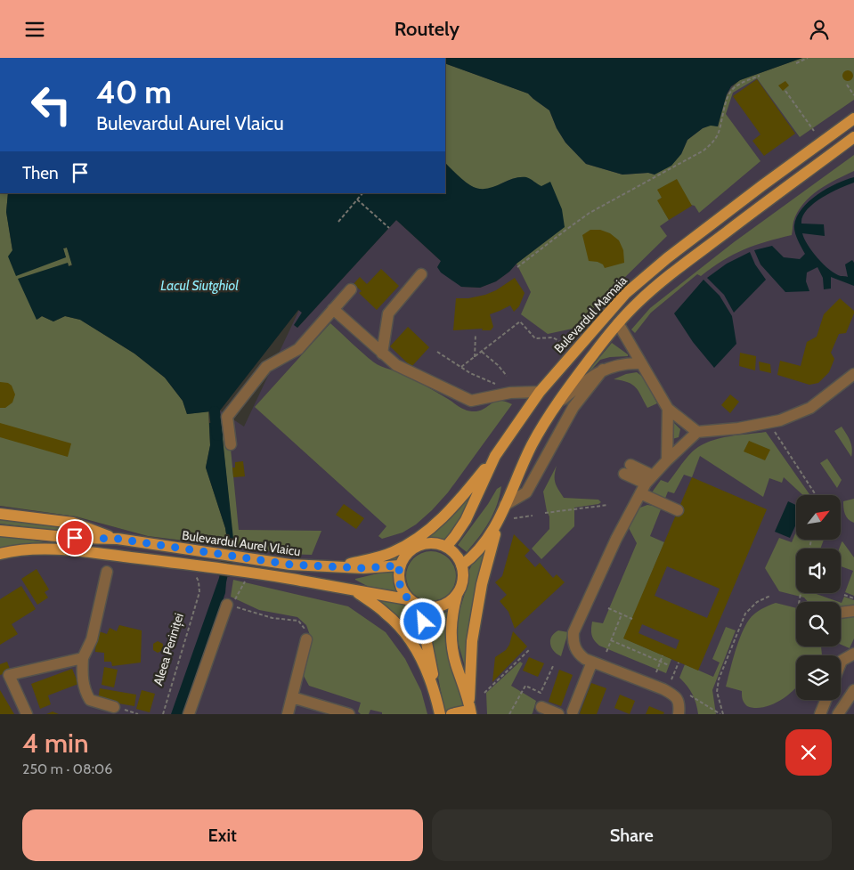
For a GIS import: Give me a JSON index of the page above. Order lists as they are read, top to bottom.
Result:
{
  "streets": {
    "main road": ["Bulevardul Mamaia", "Bulevardul Aurel Vlaicu"],
    "path": ["Aleea Periniței"]
  },
  "crossings": [
    ["Bulevardul Mamaia", "Bulevardul Aurel Vlaicu"]
  ],
  "water": ["Lacul Siutghiol"],
  "north": "top right",
  "page": {
    "header": "Routely",
    "turn": ["40 m", "Bulevardul Aurel Vlaicu"],
    "then": "Then",
    "heading": ["4 min", "250 m · 08:06"],
    "buttons": ["Exit", "Share"]
  }
}
